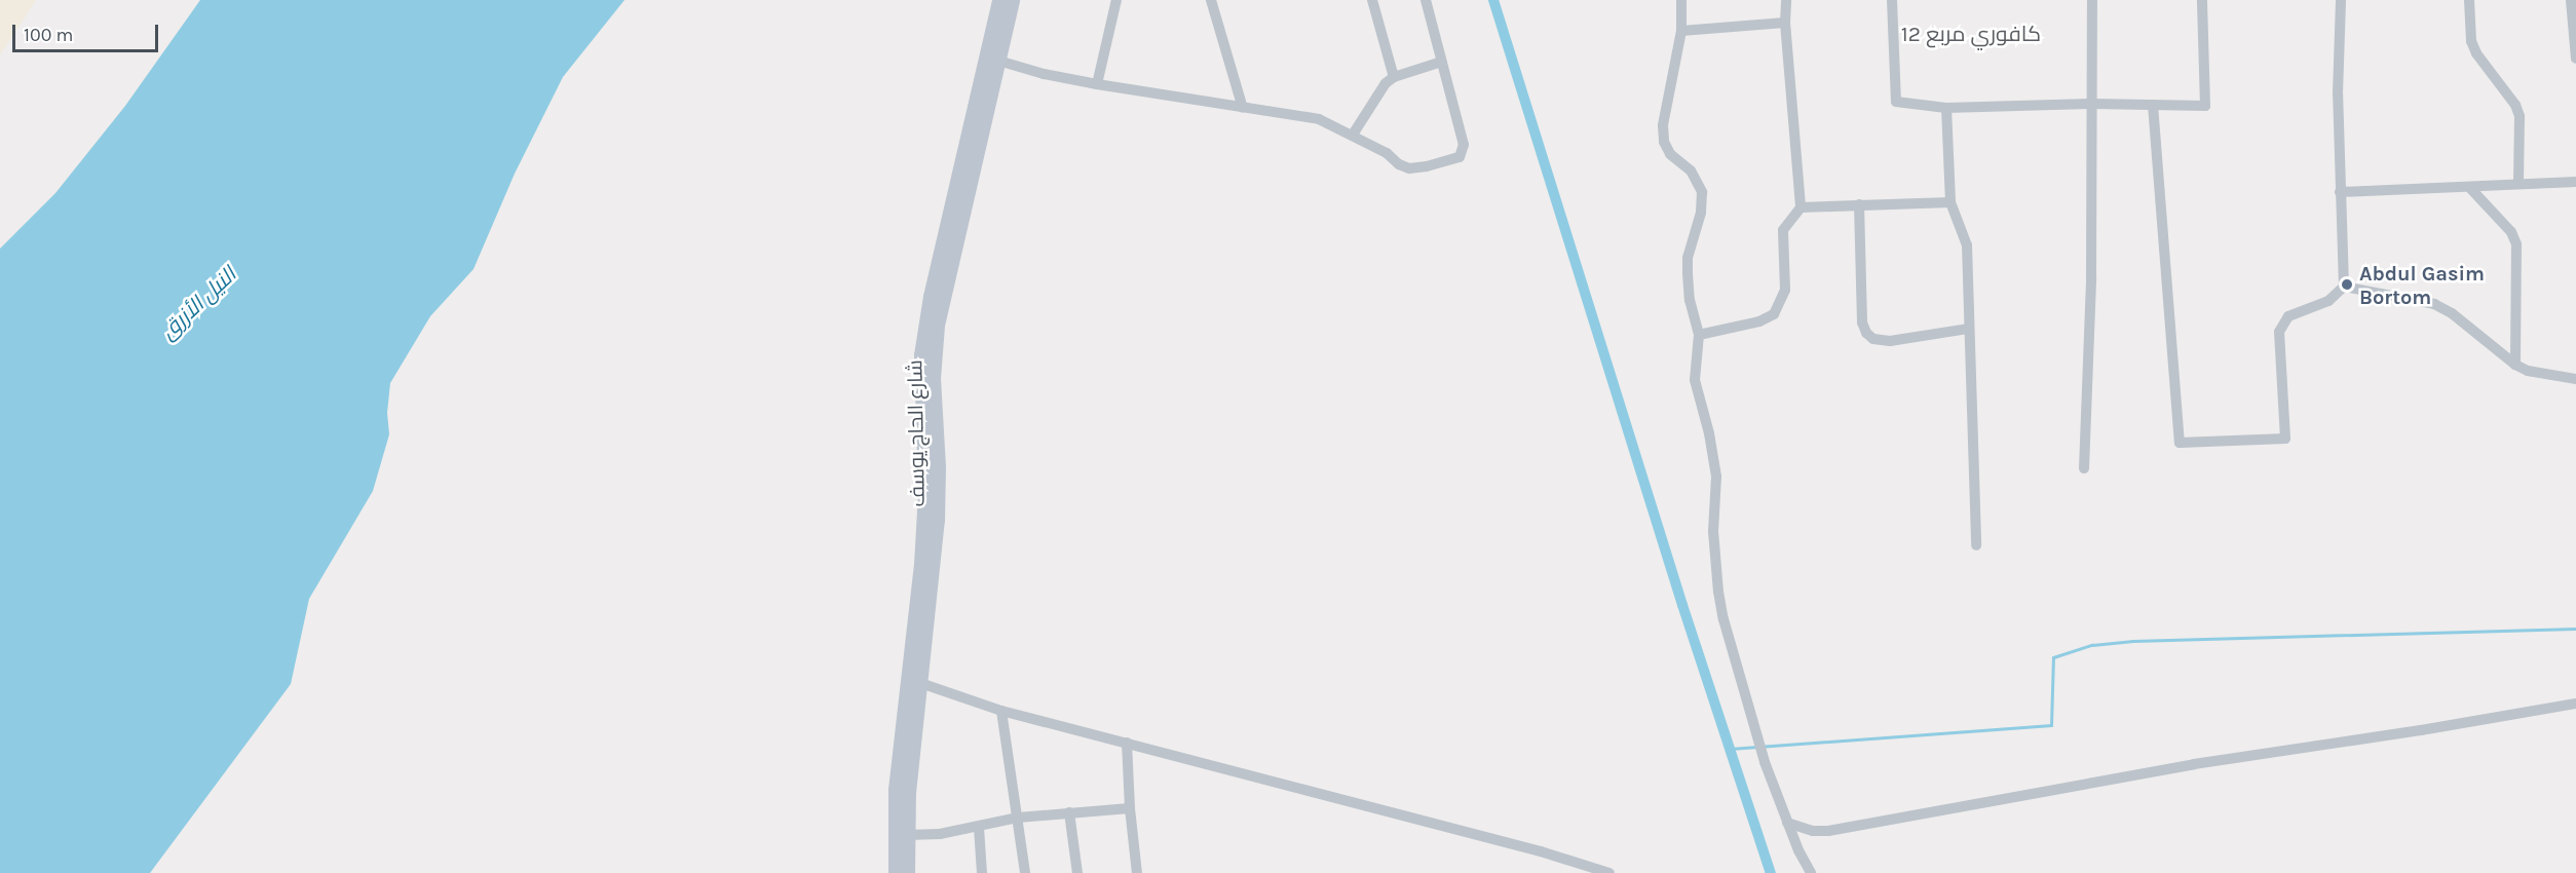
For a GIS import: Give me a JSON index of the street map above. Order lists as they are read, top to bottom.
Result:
{
  "streets": {
    "main road": ["شارع الحاج يوسف"]
  },
  "districts": ["كافوري مربع 12"],
  "water": ["النيل الأزرق"],
  "places": ["Abdul Gasim Bortom"],
  "scale_bar": "100 m"
}
